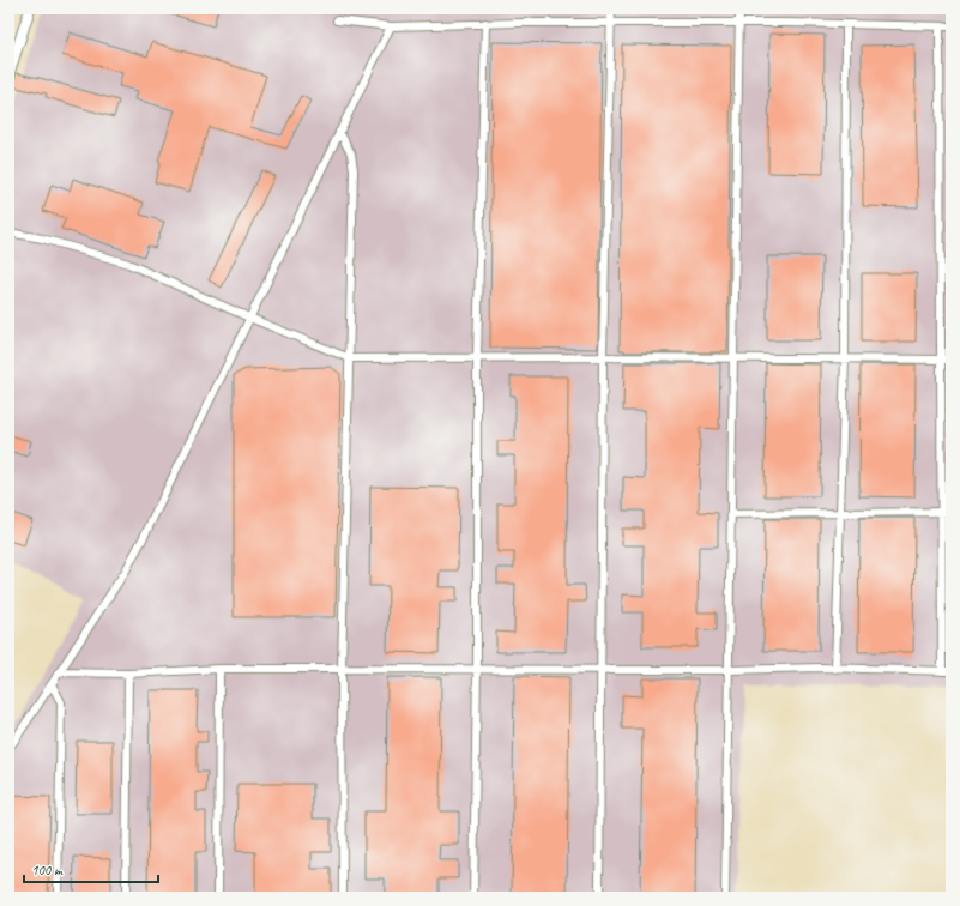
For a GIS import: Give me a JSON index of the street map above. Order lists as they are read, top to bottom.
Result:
{
  "scale_bar": "100 m"
}
